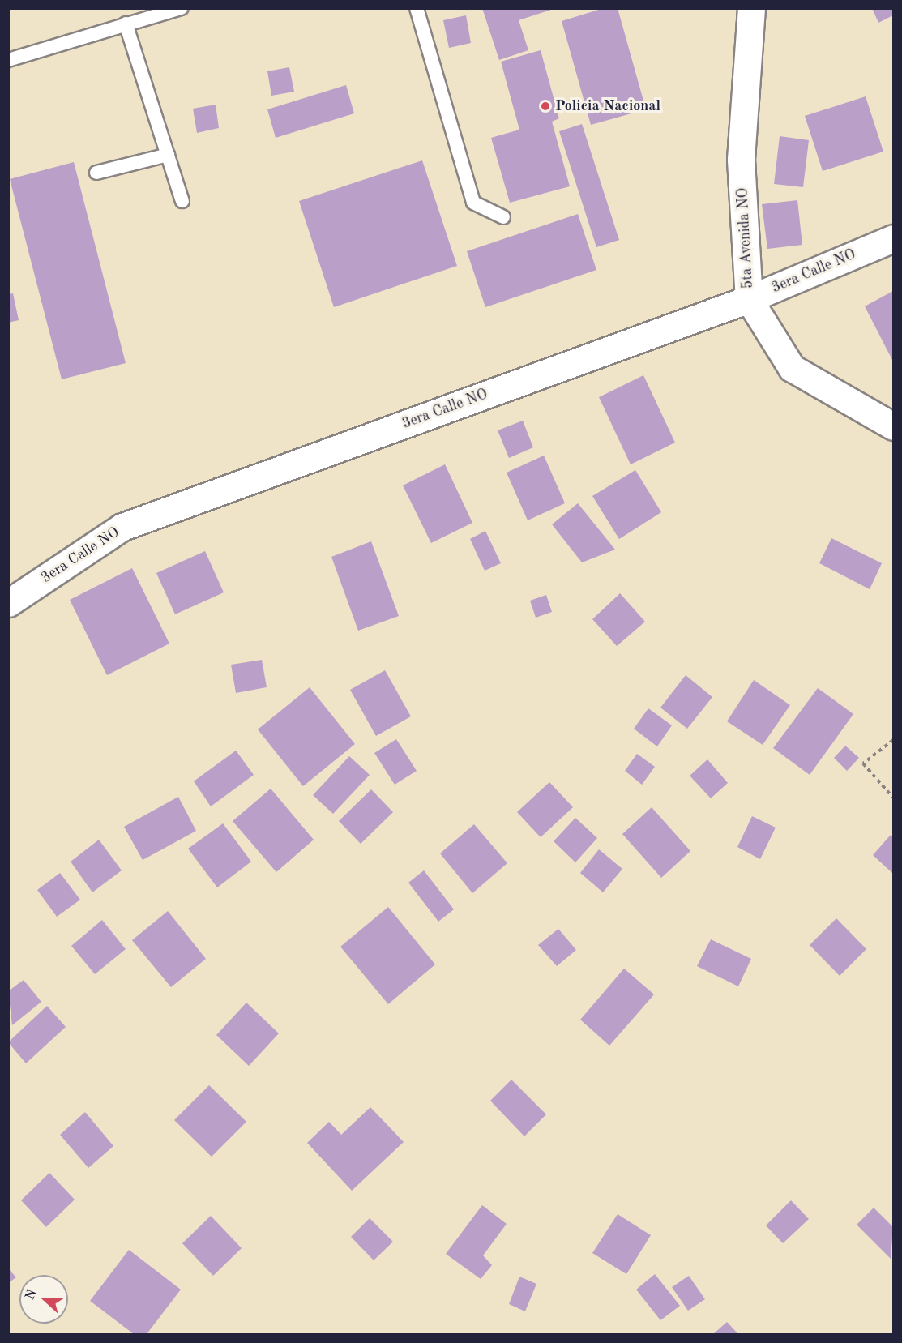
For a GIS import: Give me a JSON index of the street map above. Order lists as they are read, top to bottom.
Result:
{
  "streets": {
    "street": ["5ta Avenida NO", "3era Calle NO"]
  },
  "crossings": [
    ["5ta Avenida NO", "3era Calle NO"]
  ],
  "places": ["Policia Nacional"],
  "north": "left"
}
